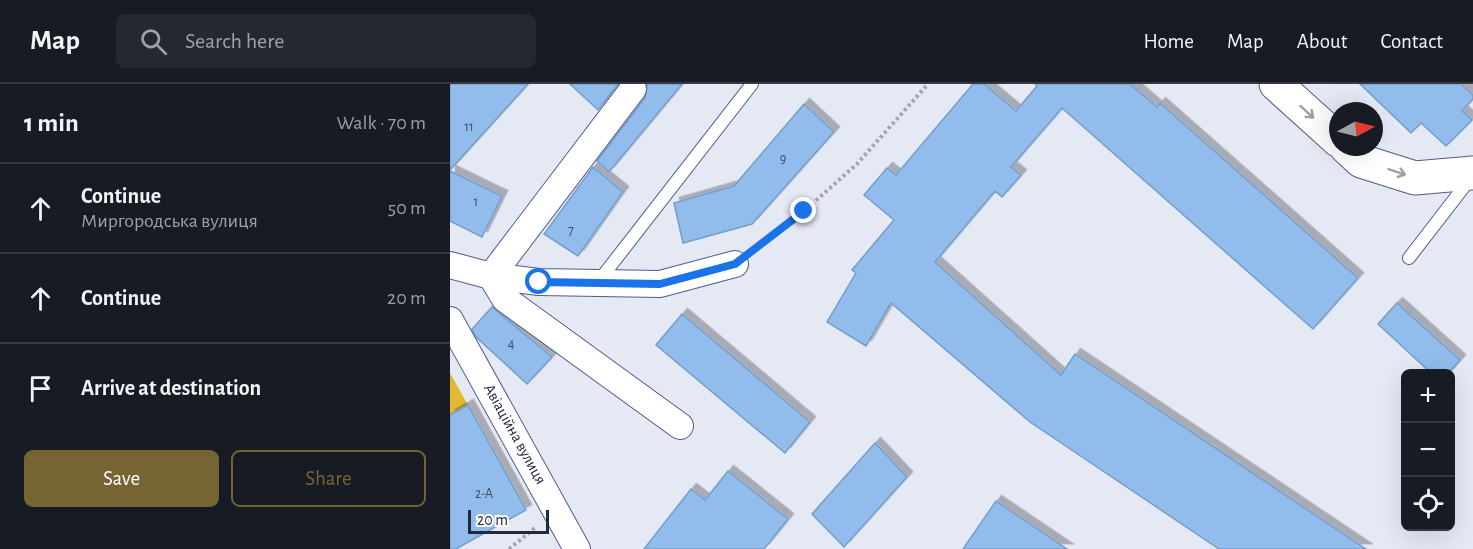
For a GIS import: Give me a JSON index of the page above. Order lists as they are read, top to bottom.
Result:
{
  "streets": {
    "street": ["Авіаційна вулиця"]
  },
  "house_numbers": [
    "11",
    "9",
    "1",
    "7",
    "4",
    "2-А"
  ],
  "scale_bar": "20 m",
  "north": "right",
  "page": {
    "header": "Map",
    "search": "Search here",
    "nav": [
      "Home",
      "Map",
      "About",
      "Contact"
    ],
    "heading": ["1 min", "Walk · 70 m"],
    "list": [
      ["Continue", "Миргородська вулиця", "50 m"],
      ["Continue", "20 m"],
      "Arrive at destination"
    ],
    "map_buttons": ["+", "−"],
    "buttons": ["Save", "Share"],
    "scale": "20 m"
  }
}
